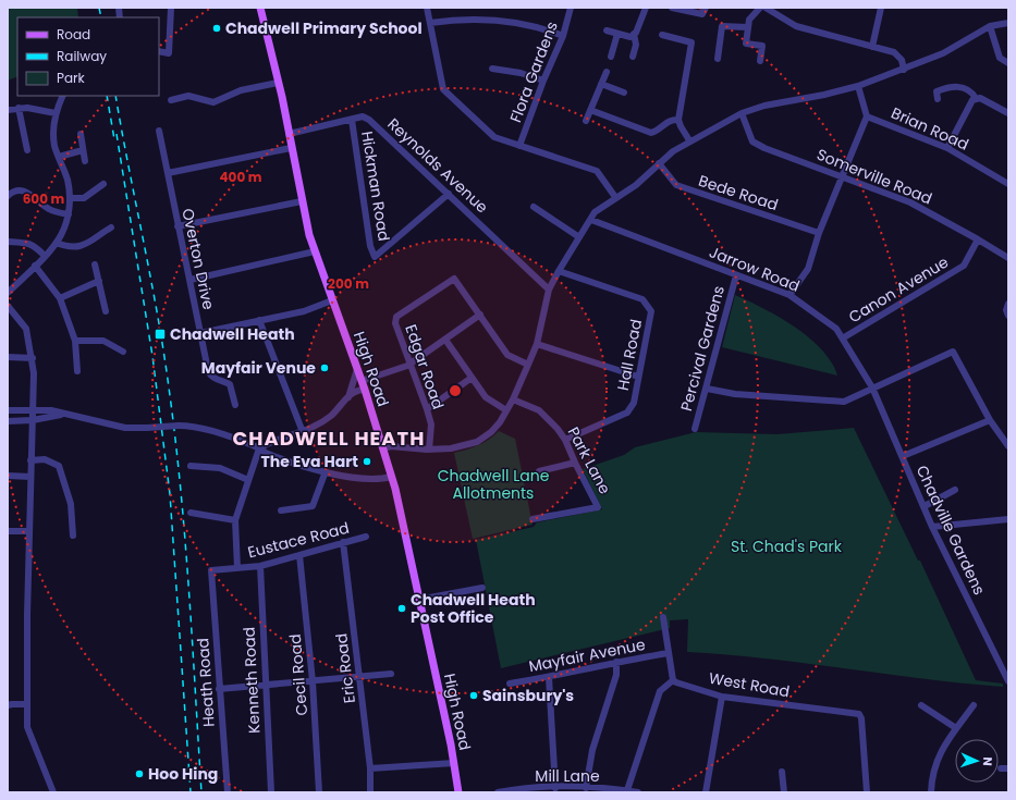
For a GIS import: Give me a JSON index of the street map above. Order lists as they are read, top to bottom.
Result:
{
  "streets": {
    "main road": ["High Road"],
    "street": [
      "Flora Gardens",
      "Brian Road",
      "Reynolds Avenue",
      "Somerville Road",
      "Hickman Road",
      "Bede Road",
      "Overton Drive",
      "Jarrow Road",
      "Canon Avenue",
      "Percival Gardens",
      "Hall Road",
      "Edgar Road",
      "Park Lane",
      "Chadville Gardens",
      "Eustace Road",
      "Mayfair Avenue",
      "Eric Road",
      "Cecil Road",
      "Kenneth Road",
      "Heath Road",
      "West Road",
      "Mill Lane"
    ]
  },
  "crossings": [
    ["Reynolds Avenue", "Hickman Road"],
    ["Reynolds Avenue", "High Road"],
    ["Somerville Road", "Canon Avenue"],
    ["Jarrow Road", "Canon Avenue"],
    ["Jarrow Road", "Percival Gardens"],
    ["Jarrow Road", "Chadville Gardens"],
    ["Hall Road", "Park Lane"],
    ["Eustace Road", "Eric Road"],
    ["Eustace Road", "Cecil Road"],
    ["Eustace Road", "Kenneth Road"],
    ["Eustace Road", "Heath Road"]
  ],
  "districts": ["CHADWELL HEATH"],
  "parks": ["Chadwell Lane Allotments", "St. Chad's Park"],
  "places": {
    "other": [
      "Chadwell Primary School",
      "Mayfair Venue",
      "The Eva Hart",
      "Chadwell Heath Post Office",
      "Sainsbury's",
      "Hoo Hing"
    ],
    "transit": ["Chadwell Heath"]
  },
  "legend": ["Road", "Railway", "Park"],
  "north": "right",
  "rings": ["400 m", "600 m", "200 m"]
}
